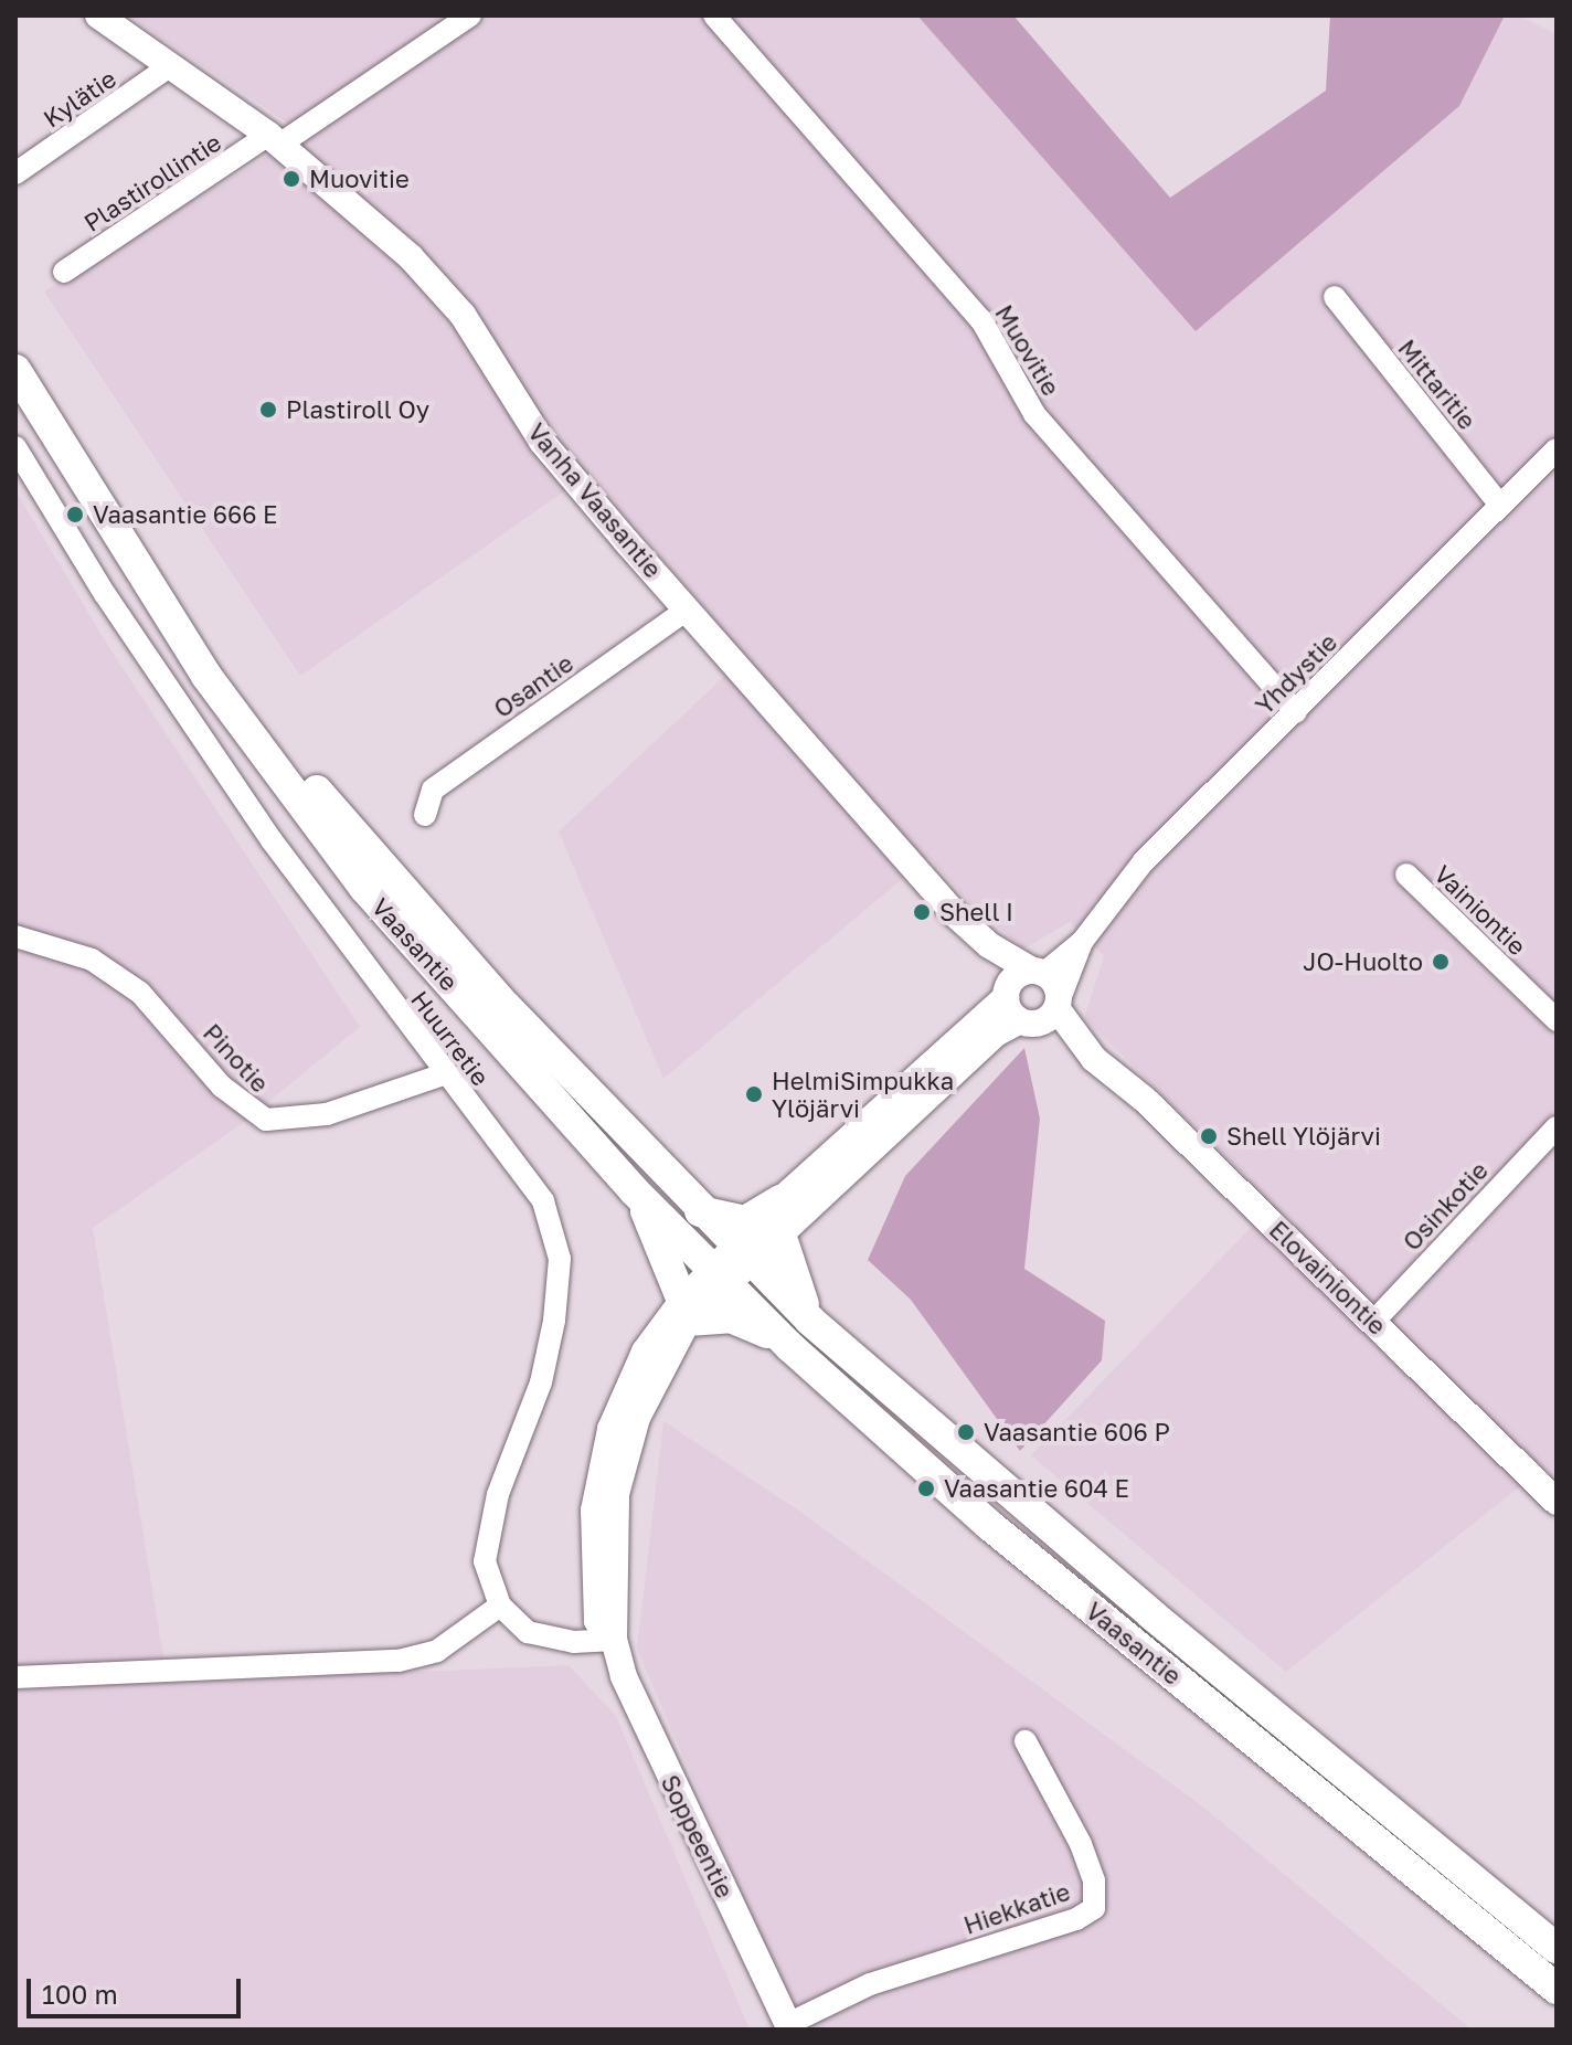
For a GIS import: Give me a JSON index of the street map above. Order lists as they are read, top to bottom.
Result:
{
  "streets": {
    "highway": ["Vaasantie"],
    "main road": ["Vanha Vaasantie", "Elovainiontie", "Soppeentie"],
    "street": [
      "Kylätie",
      "Plastirollintie",
      "Muovitie",
      "Mittaritie",
      "Yhdystie",
      "Osantie",
      "Vainiontie",
      "Huurretie",
      "Pinotie",
      "Osinkotie",
      "Hiekkatie"
    ]
  },
  "crossings": [
    ["Kylätie", "Vanha Vaasantie"],
    ["Plastirollintie", "Vanha Vaasantie"],
    ["Muovitie", "Yhdystie"],
    ["Mittaritie", "Yhdystie"],
    ["Vanha Vaasantie", "Yhdystie"],
    ["Vanha Vaasantie", "Osantie"],
    ["Vanha Vaasantie", "Elovainiontie"],
    ["Yhdystie", "Elovainiontie"],
    ["Vaasantie", "Soppeentie"],
    ["Huurretie", "Pinotie"],
    ["Osinkotie", "Elovainiontie"],
    ["Soppeentie", "Hiekkatie"]
  ],
  "places": [
    "Muovitie",
    "Plastiroll Oy",
    "Vaasantie 666 E",
    "Shell I",
    "JO-Huolto",
    "HelmiSimpukka Ylöjärvi",
    "Shell Ylöjärvi",
    "Vaasantie 606 P",
    "Vaasantie 604 E"
  ],
  "scale_bar": "100 m"
}
